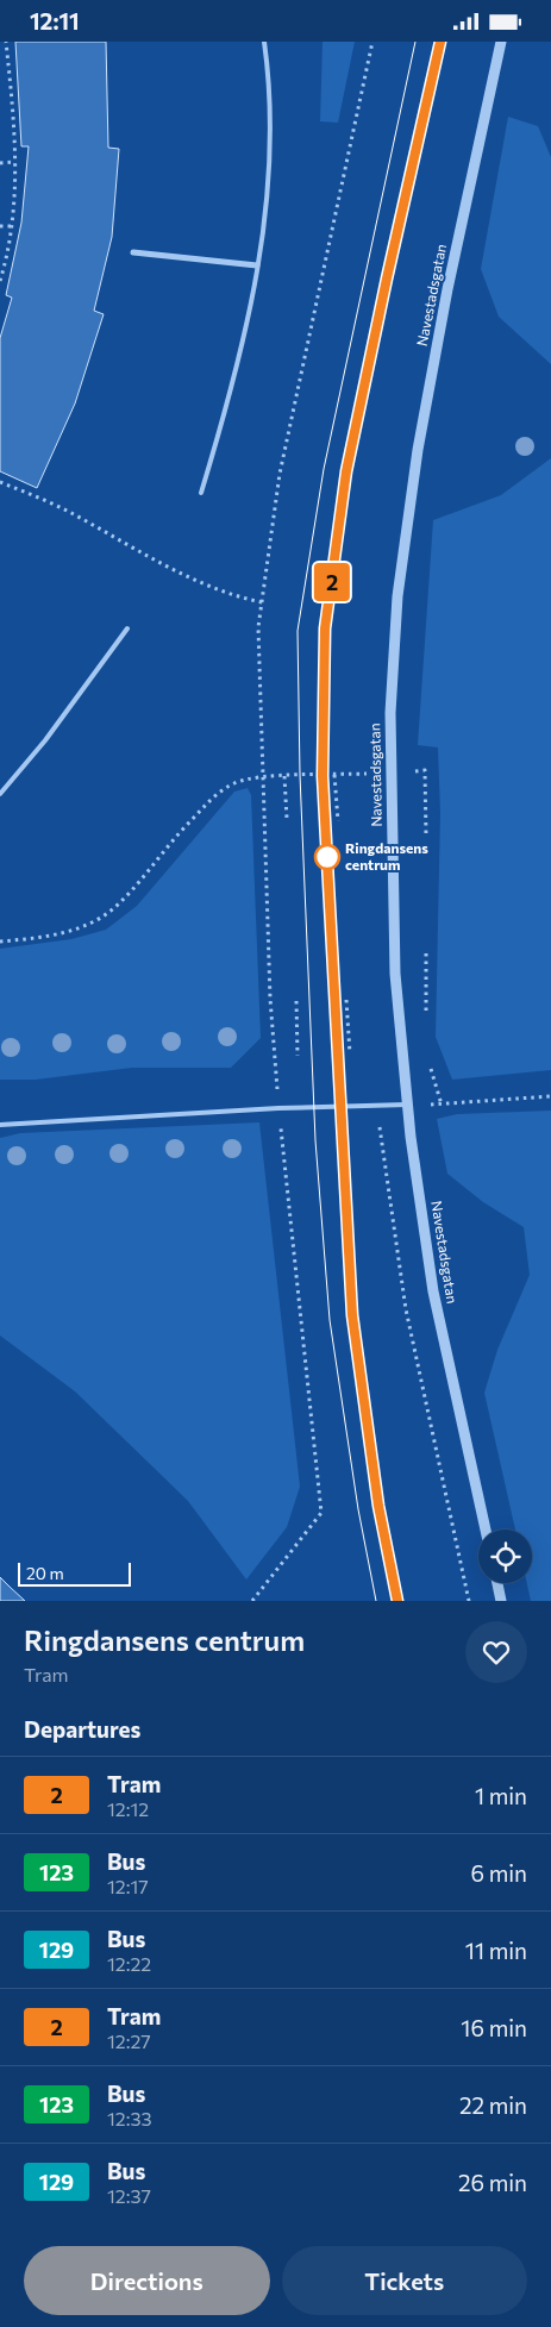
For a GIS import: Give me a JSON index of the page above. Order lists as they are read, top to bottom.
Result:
{
  "streets": {
    "street": ["Navestadsgatan"]
  },
  "places": ["Ringdansens centrum"],
  "lines": ["tram line 2"],
  "scale_bar": "20 m",
  "page": {
    "status": "12:11",
    "on_map": "2",
    "scale": "20 m",
    "heading": [
      ["Ringdansens centrum", "Tram"],
      "Departures"
    ],
    "list": [
      {
        "mark": "2",
        "name": "Tram",
        "note": "12:12",
        "value": "1 min"
      },
      {
        "mark": "123",
        "name": "Bus",
        "note": "12:17",
        "value": "6 min"
      },
      {
        "mark": "129",
        "name": "Bus",
        "note": "12:22",
        "value": "11 min"
      },
      {
        "mark": "2",
        "name": "Tram",
        "note": "12:27",
        "value": "16 min"
      },
      {
        "mark": "123",
        "name": "Bus",
        "note": "12:33",
        "value": "22 min"
      },
      {
        "mark": "129",
        "name": "Bus",
        "note": "12:37",
        "value": "26 min"
      }
    ],
    "buttons": ["Directions", "Tickets"]
  }
}
